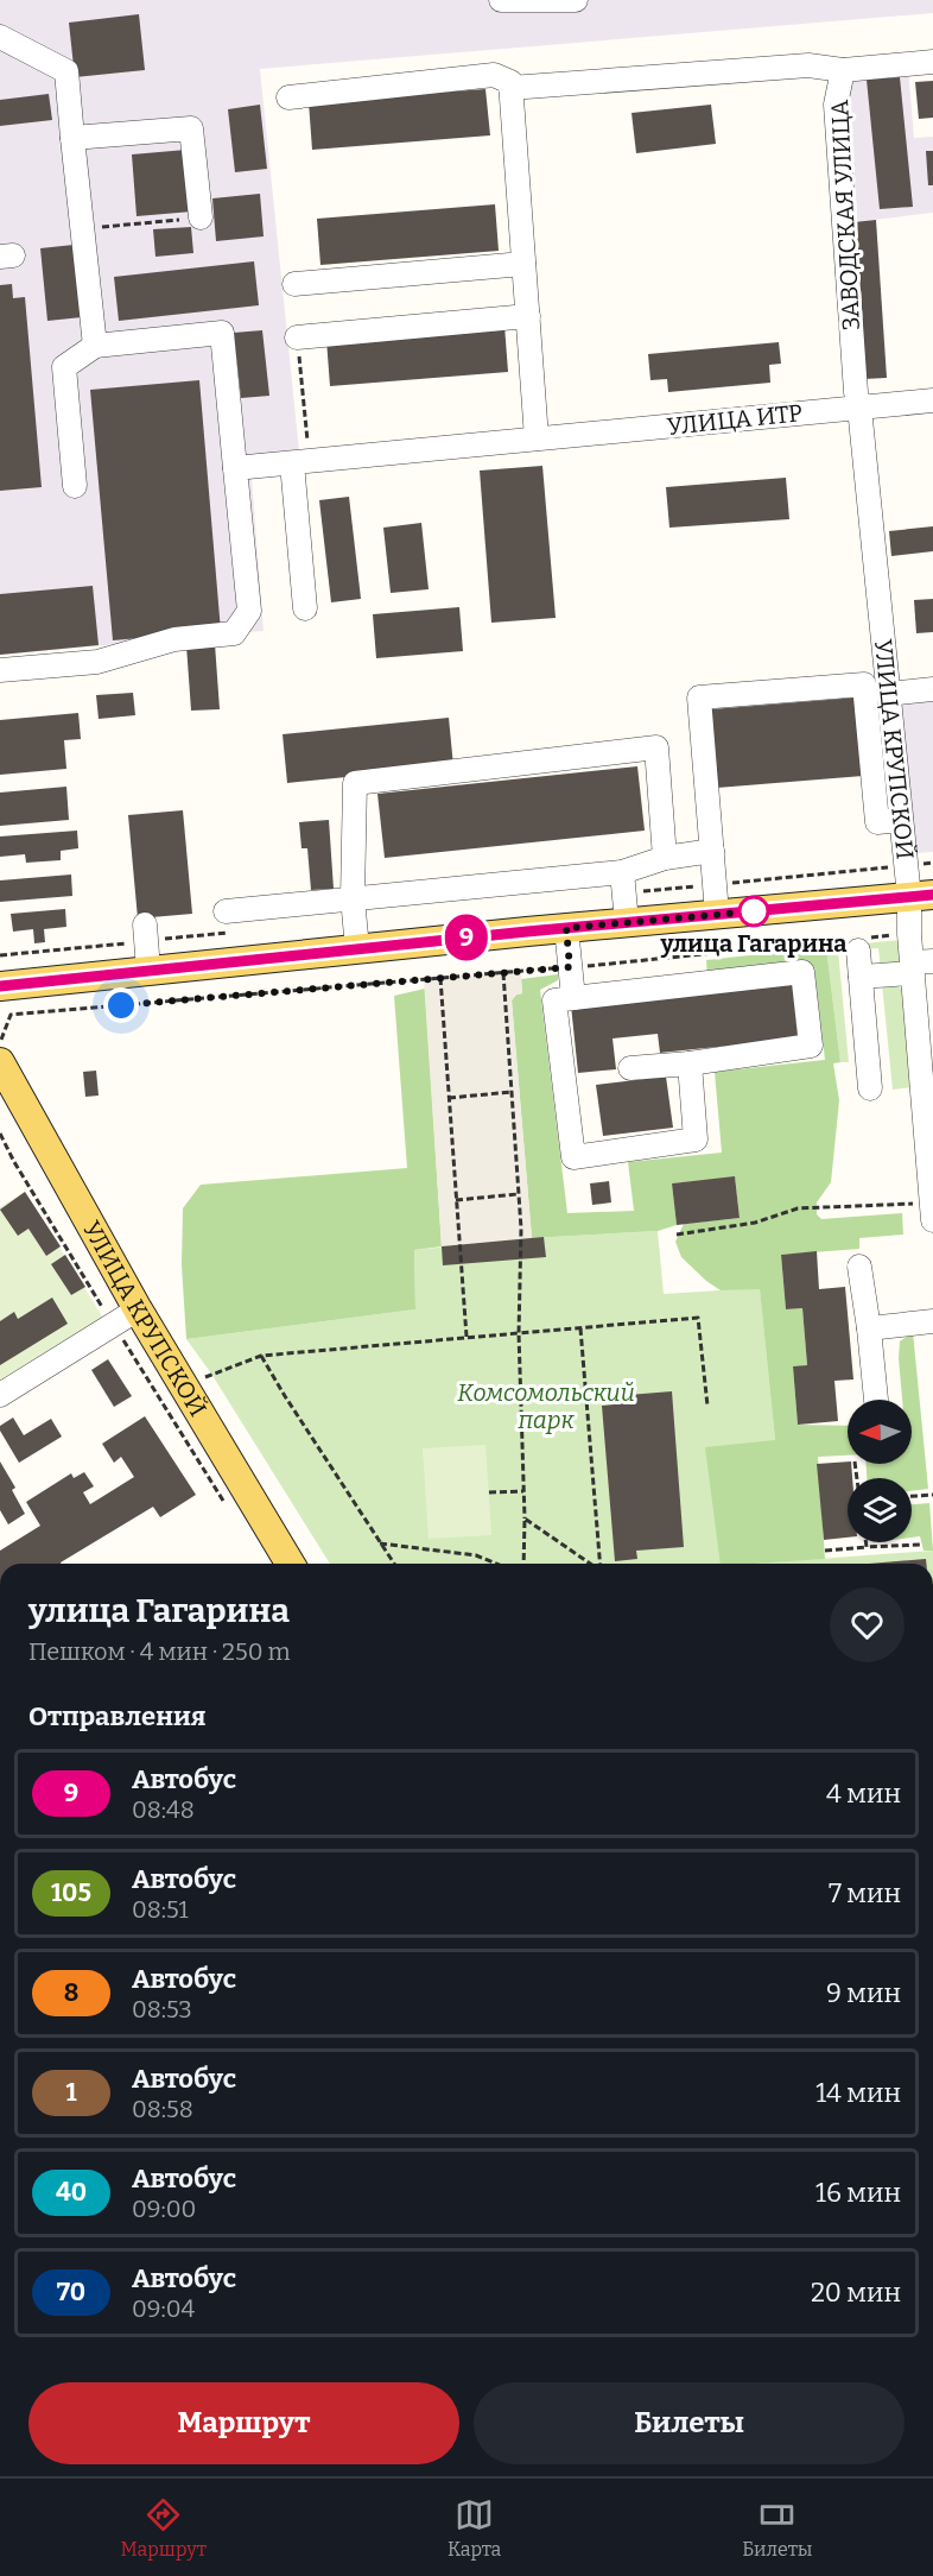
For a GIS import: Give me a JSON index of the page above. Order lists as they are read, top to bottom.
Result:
{
  "streets": {
    "main road": ["УЛИЦА КРУПСКОЙ"],
    "street": ["ЗАВОДСКАЯ УЛИЦА", "УЛИЦА ИТР"]
  },
  "crossings": [
    ["ЗАВОДСКАЯ УЛИЦА", "УЛИЦА ИТР"],
    ["ЗАВОДСКАЯ УЛИЦА", "УЛИЦА КРУПСКОЙ"],
    ["УЛИЦА ИТР", "УЛИЦА КРУПСКОЙ"]
  ],
  "parks": ["Комсомольский парк"],
  "places": ["улица Гагарина"],
  "lines": ["bus line 9"],
  "north": "left",
  "page": {
    "on_map": "9",
    "heading": [
      ["улица Гагарина", "Пешком · 4 мин · 250 m"],
      "Отправления"
    ],
    "list": [
      {
        "mark": "9",
        "name": "Автобус",
        "note": "08:48",
        "value": "4 мин"
      },
      {
        "mark": "105",
        "name": "Автобус",
        "note": "08:51",
        "value": "7 мин"
      },
      {
        "mark": "8",
        "name": "Автобус",
        "note": "08:53",
        "value": "9 мин"
      },
      {
        "mark": "1",
        "name": "Автобус",
        "note": "08:58",
        "value": "14 мин"
      },
      {
        "mark": "40",
        "name": "Автобус",
        "note": "09:00",
        "value": "16 мин"
      },
      {
        "mark": "70",
        "name": "Автобус",
        "note": "09:04",
        "value": "20 мин"
      }
    ],
    "buttons": ["Маршрут", "Билеты"],
    "tabs": ["Маршрут", "Карта", "Билеты"]
  }
}
